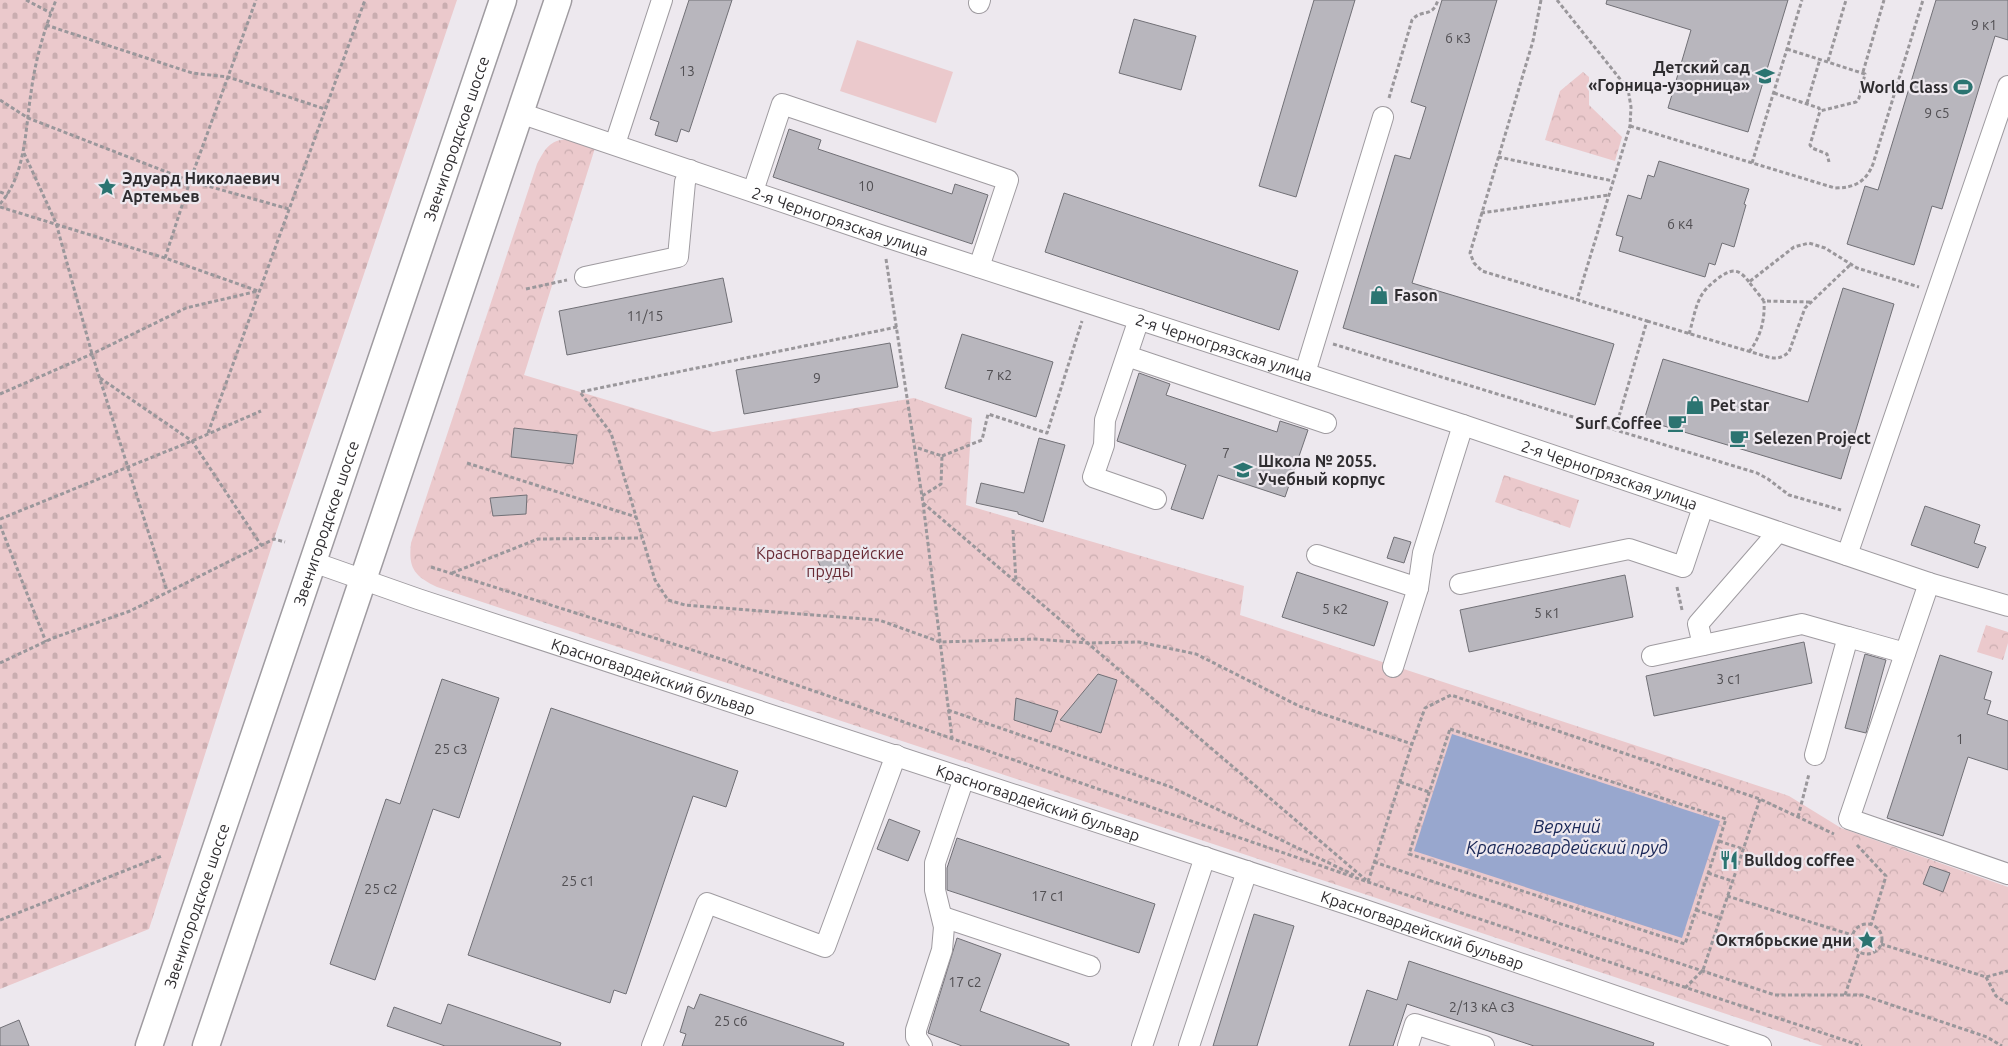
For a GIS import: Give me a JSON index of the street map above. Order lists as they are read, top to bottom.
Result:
{
  "streets": {
    "main road": ["Звенигородское шоссе"],
    "street": ["2-я Черногрязская улица", "Красногвардейский бульвар"]
  },
  "crossings": [
    ["Звенигородское шоссе", "Красногвардейский бульвар"]
  ],
  "water": ["Верхний Красногвардейский пруд"],
  "parks": ["Красногвардейские пруды"],
  "places": {
    "school or university": ["Детский сад «Горница-узорница»", "Школа № 2055. Учебный корпус"],
    "sports": ["World Class"],
    "place": ["Эдуард Николаевич Артемьев", "Октябрьские дни"],
    "shop": ["Fason", "Pet star"],
    "cafe": ["Surf Coffee", "Selezen Project"],
    "restaurant": ["Bulldog coffee"]
  },
  "house_numbers": [
    "9 к1",
    "6 к3",
    "13",
    "9 с5",
    "10",
    "6 к4",
    "11/15",
    "7 к2",
    "9",
    "7",
    "5 к2",
    "5 к1",
    "3 с1",
    "1",
    "25 с3",
    "25 с1",
    "25 с2",
    "17 с1",
    "17 с2",
    "2/13 кА с3",
    "25 с6"
  ]
}
